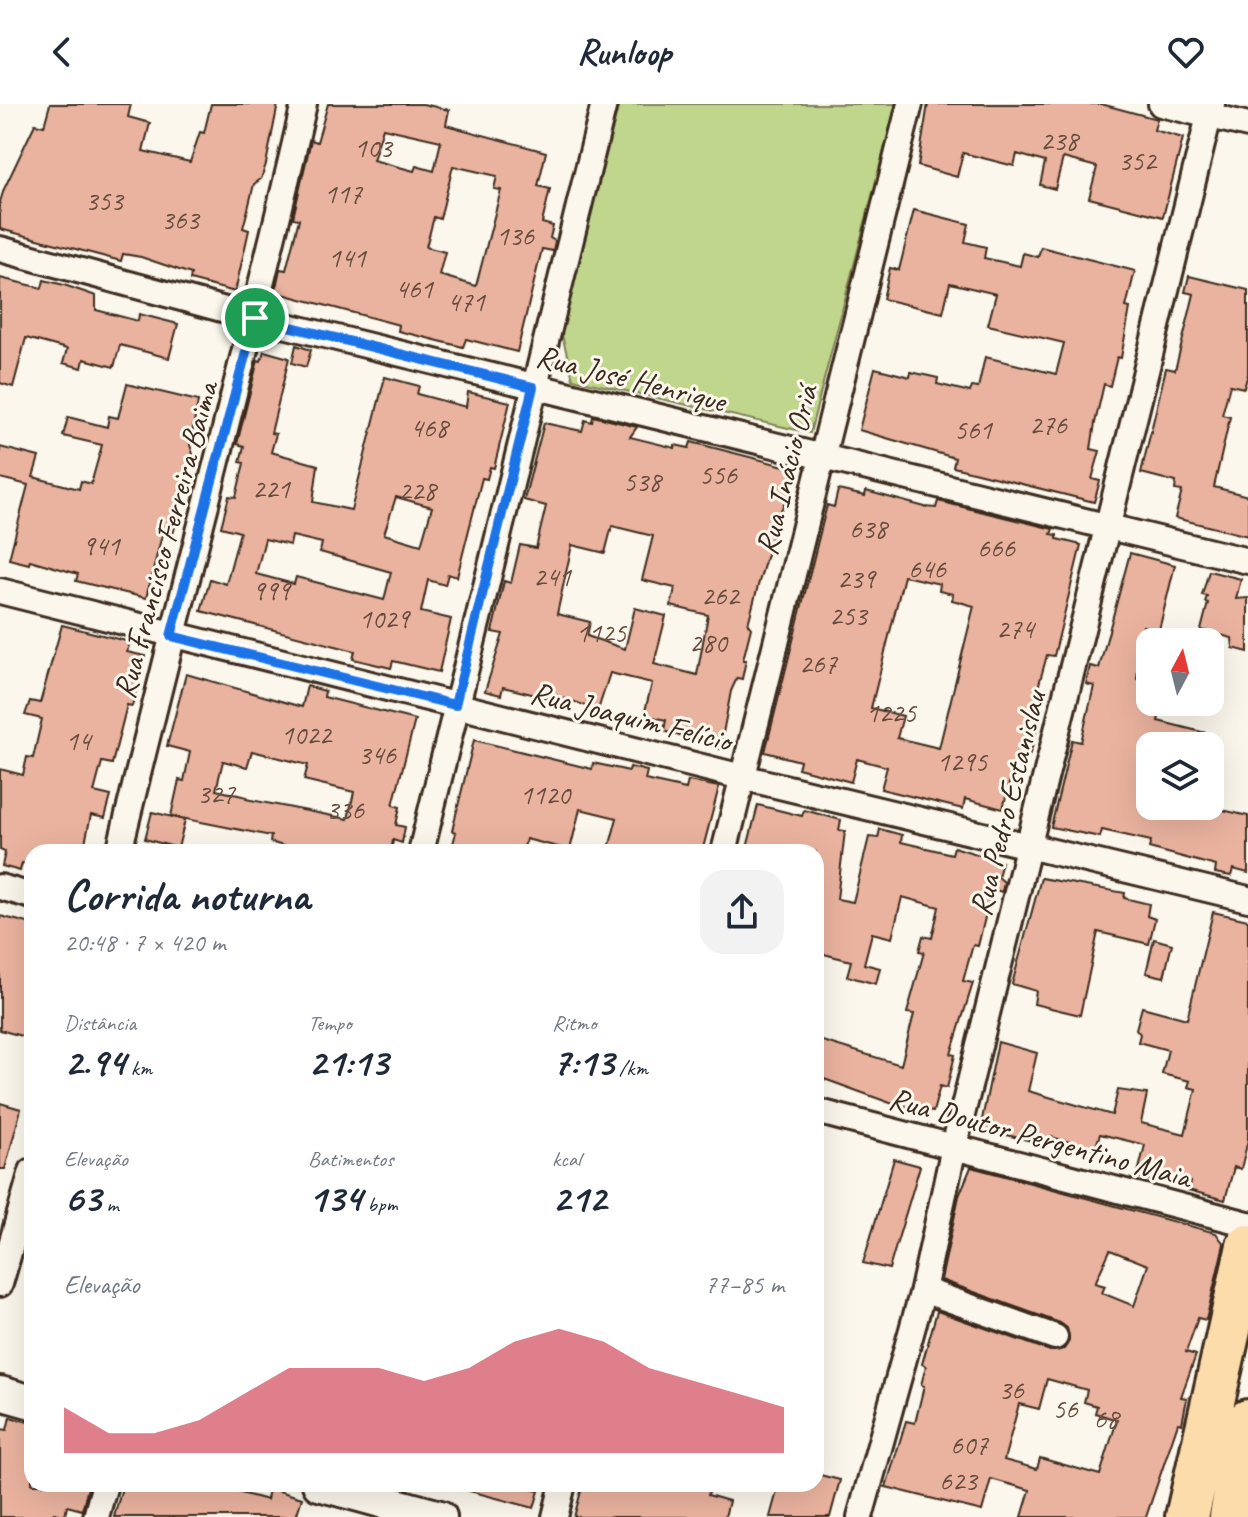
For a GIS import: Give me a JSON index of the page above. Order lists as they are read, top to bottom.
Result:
{
  "streets": {
    "street": [
      "Rua José Henrique",
      "Rua Inácio Oriá",
      "Rua Francisco Ferreira Baima",
      "Rua Joaquim Felício",
      "Rua Pedro Estanislau",
      "Rua Doutor Pergentino Maia"
    ]
  },
  "crossings": [
    ["Rua José Henrique", "Rua Inácio Oriá"],
    ["Rua José Henrique", "Rua Francisco Ferreira Baima"],
    ["Rua José Henrique", "Rua Pedro Estanislau"],
    ["Rua Inácio Oriá", "Rua Joaquim Felício"],
    ["Rua Francisco Ferreira Baima", "Rua Joaquim Felício"],
    ["Rua Joaquim Felício", "Rua Pedro Estanislau"],
    ["Rua Pedro Estanislau", "Rua Doutor Pergentino Maia"]
  ],
  "house_numbers": [
    "238",
    "103",
    "352",
    "117",
    "353",
    "363",
    "136",
    "141",
    "461",
    "471",
    "276",
    "468",
    "561",
    "556",
    "538",
    "221",
    "228",
    "638",
    "941",
    "666",
    "646",
    "241",
    "239",
    "999",
    "262",
    "253",
    "1029",
    "274",
    "1125",
    "280",
    "267",
    "1225",
    "1022",
    "14",
    "346",
    "1295",
    "327",
    "1120",
    "336",
    "36",
    "56",
    "68",
    "607",
    "623"
  ],
  "north": "top",
  "page": {
    "header": "Runloop",
    "heading": ["Corrida noturna", "20:48 · 7 × 420 m"],
    "stats": [
      ["Distância", "2.94 km"],
      ["Tempo", "21:13"],
      ["Ritmo", "7:13 /km"],
      ["Elevação", "63 m"],
      ["Batimentos", "134 bpm"],
      ["kcal", "212"]
    ],
    "chart": ["Elevação", "77–85 m"]
  }
}
